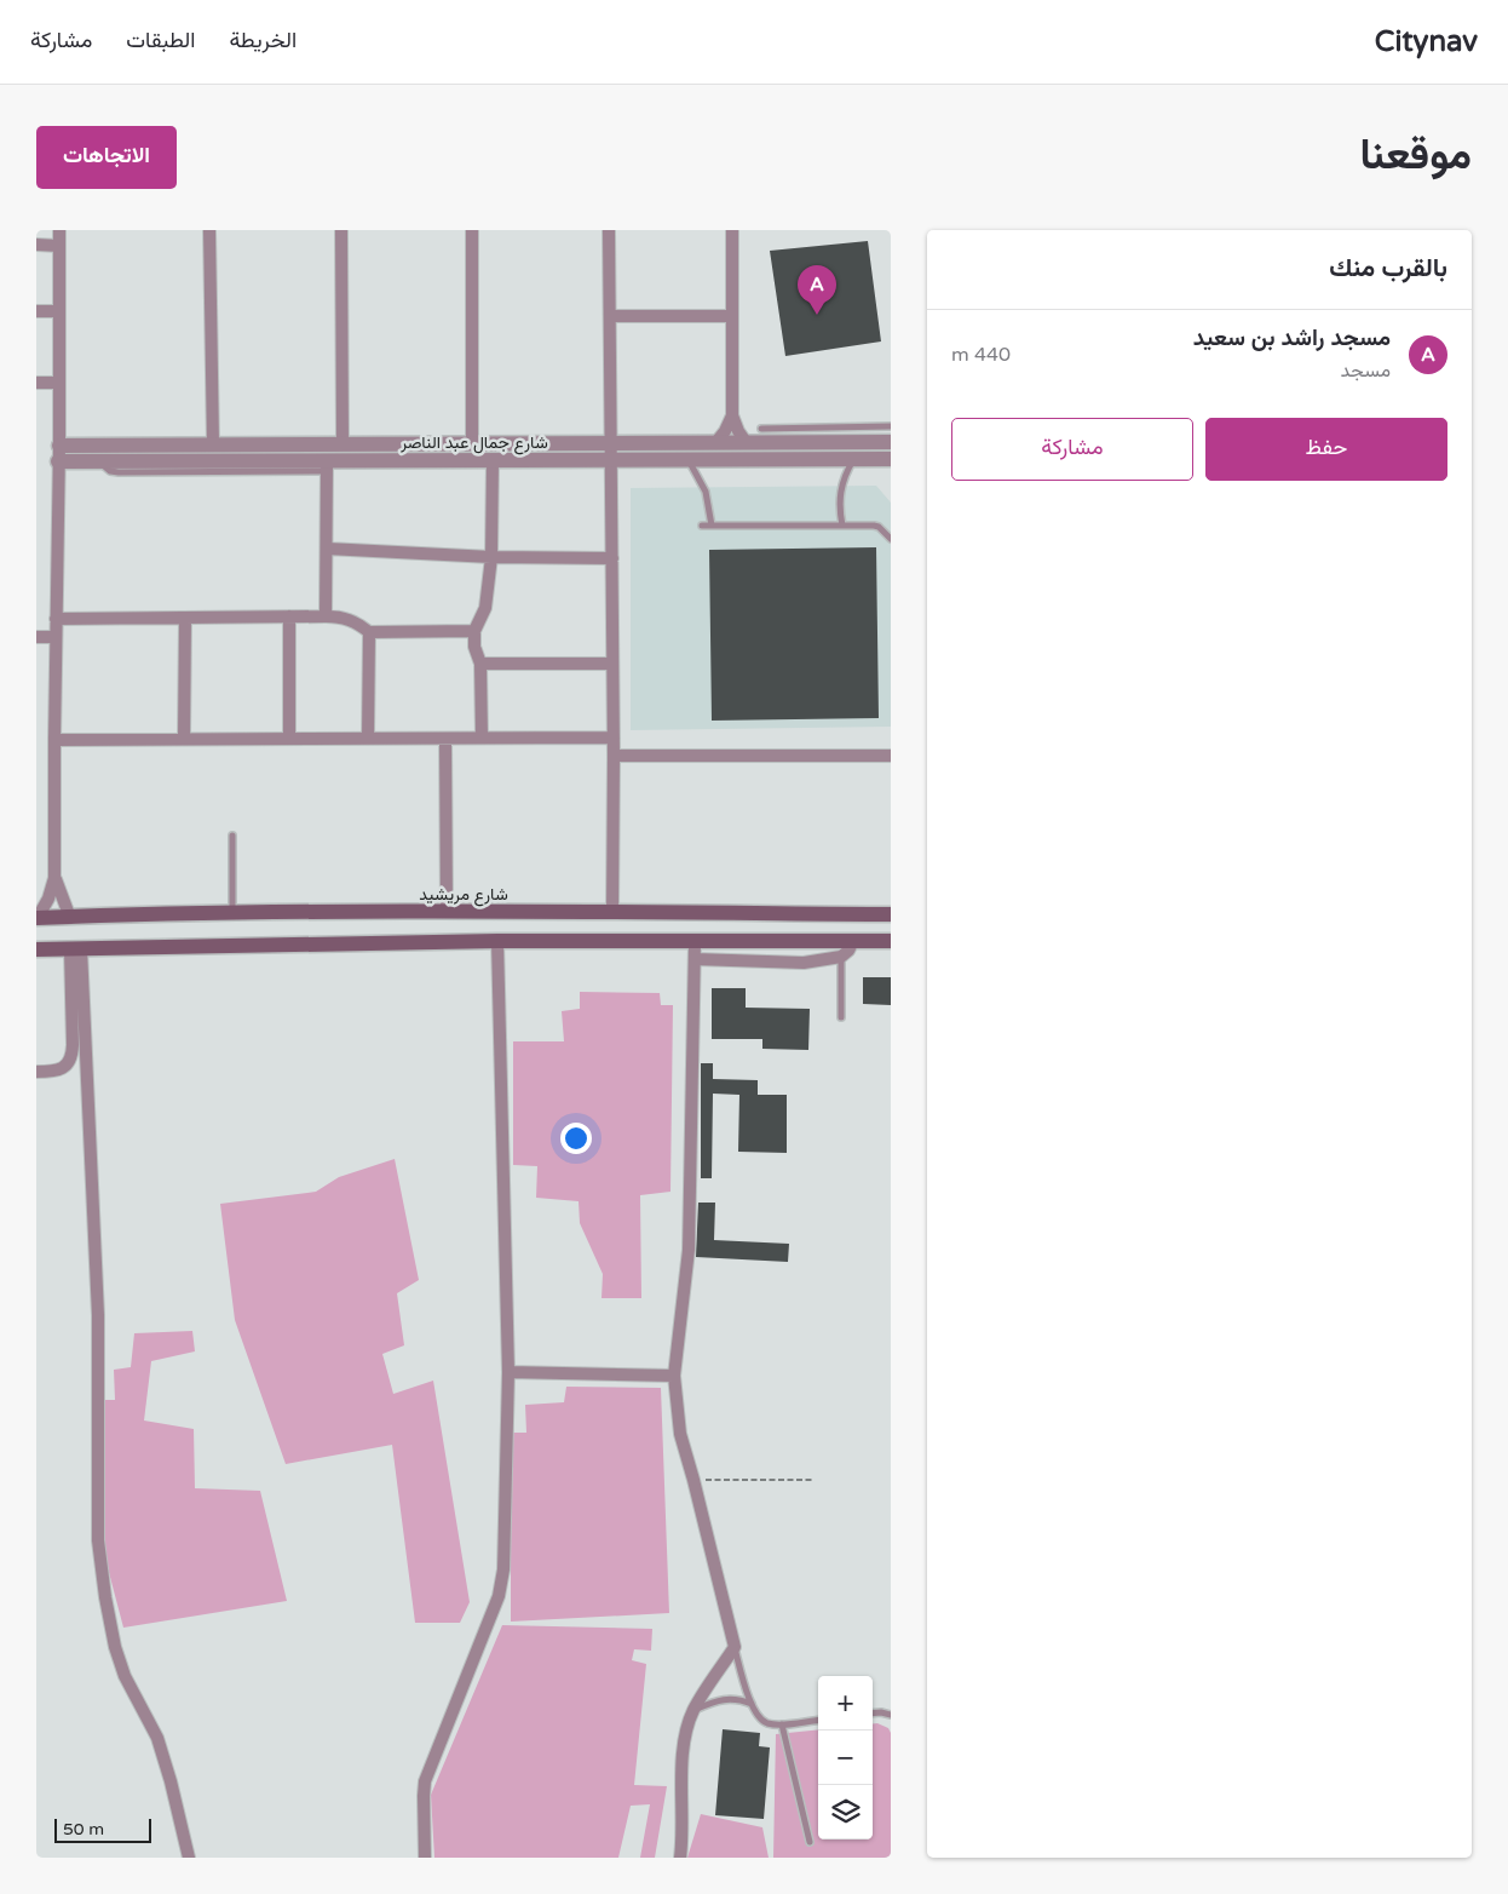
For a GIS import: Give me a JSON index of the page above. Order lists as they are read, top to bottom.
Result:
{
  "streets": {
    "main road": ["شارع مريشيد"],
    "street": ["شارع جمال عبد الناصر"]
  },
  "scale_bar": "50 m",
  "page": {
    "header": "Citynav",
    "nav": ["الخريطة", "الطبقات", "مشاركة"],
    "title": "موقعنا",
    "buttons": [
      "الاتجاهات",
      ["حفظ", "مشاركة"]
    ],
    "heading": "بالقرب منك",
    "pins": "A",
    "list": [
      {
        "mark": "A",
        "name": "مسجد راشد بن سعيد",
        "note": "مسجد",
        "value": "440 m"
      }
    ],
    "map_buttons": ["+", "−"],
    "scale": "50 m"
  }
}
